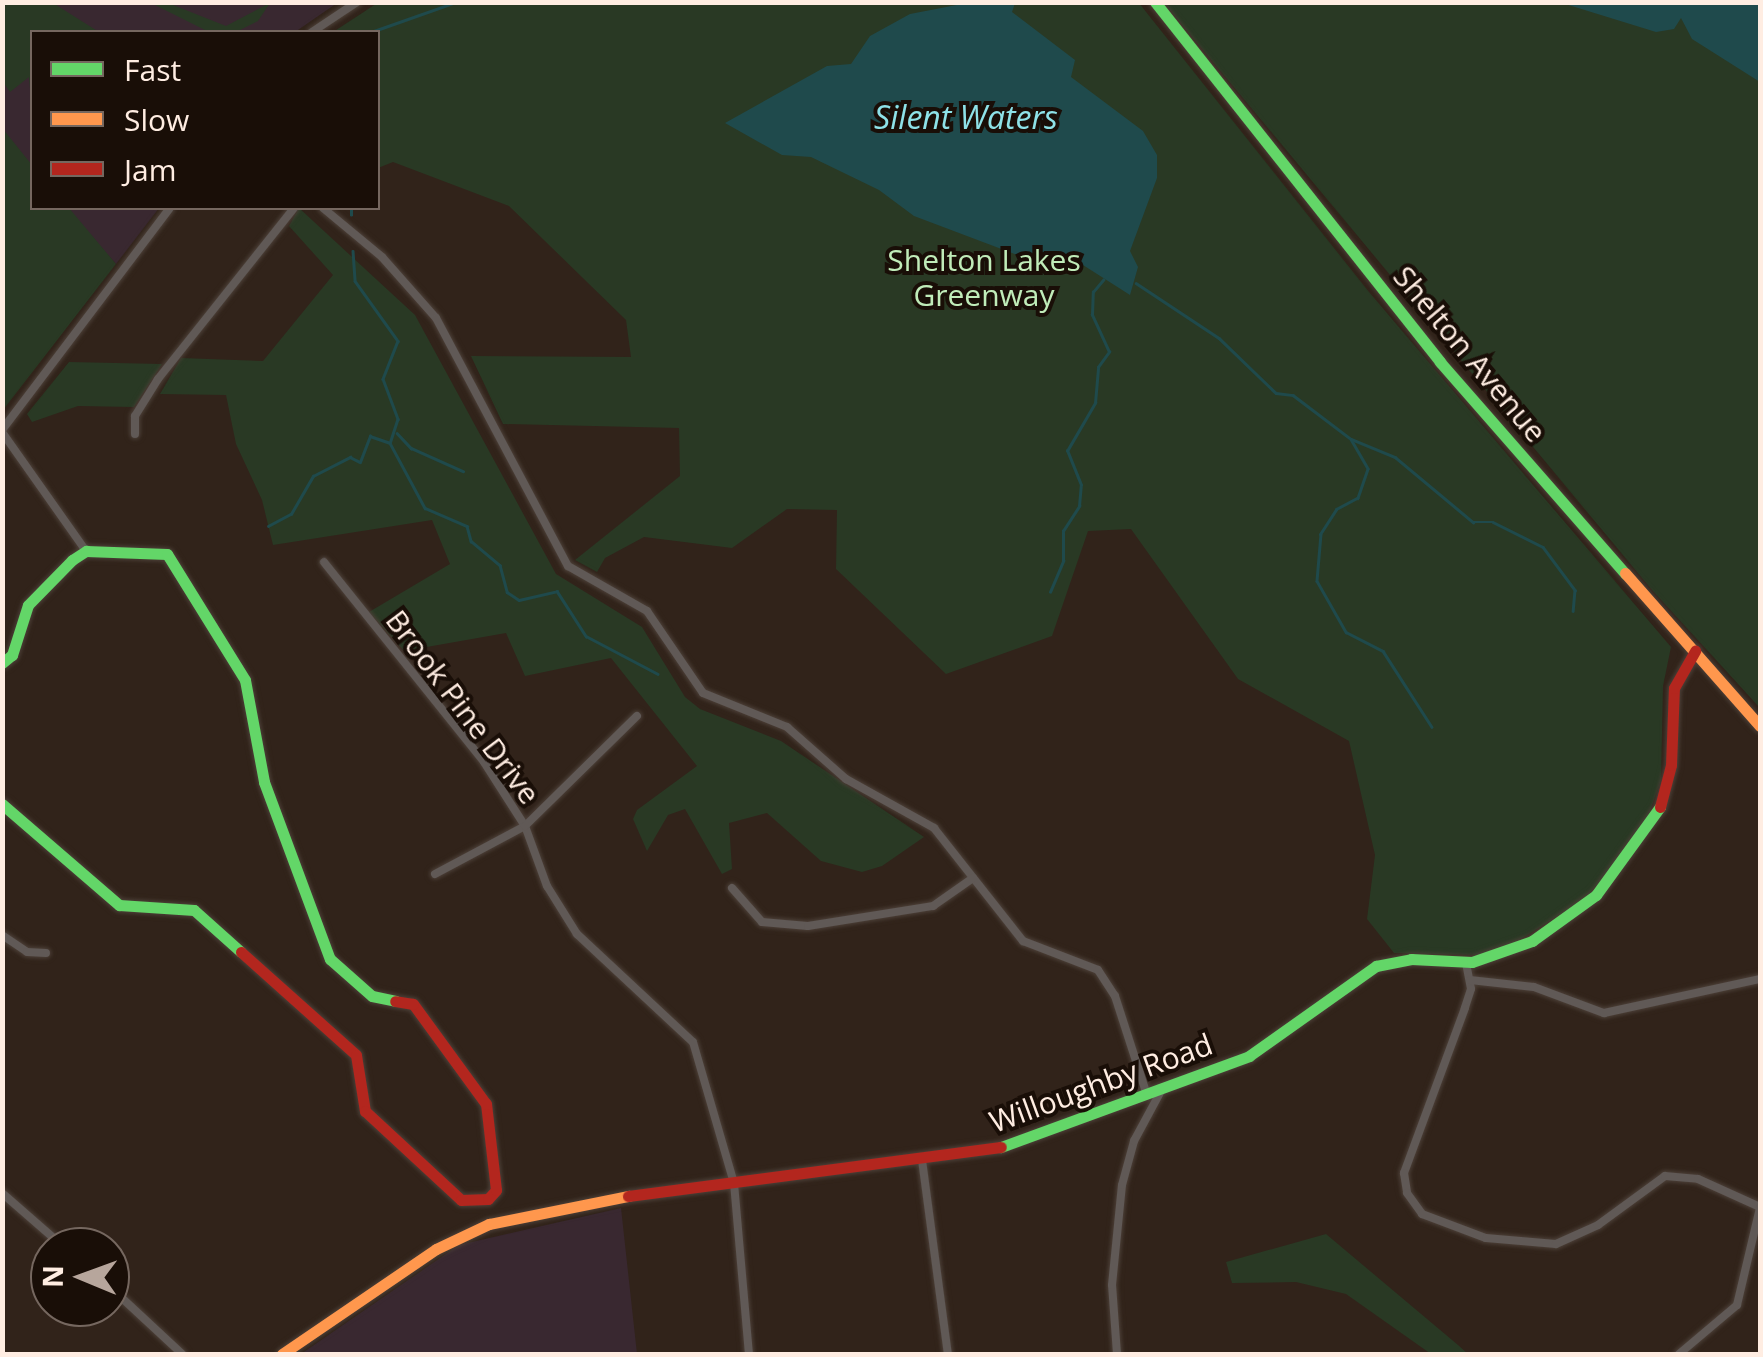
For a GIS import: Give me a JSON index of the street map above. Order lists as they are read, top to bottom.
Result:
{
  "streets": {
    "street": ["Shelton Avenue", "Brook Pine Drive", "Willoughby Road"]
  },
  "crossings": [
    ["Shelton Avenue", "Willoughby Road"],
    ["Brook Pine Drive", "Willoughby Road"]
  ],
  "water": ["Silent Waters"],
  "parks": ["Shelton Lakes Greenway"],
  "legend": ["Fast", "Slow", "Jam"],
  "north": "left"
}
